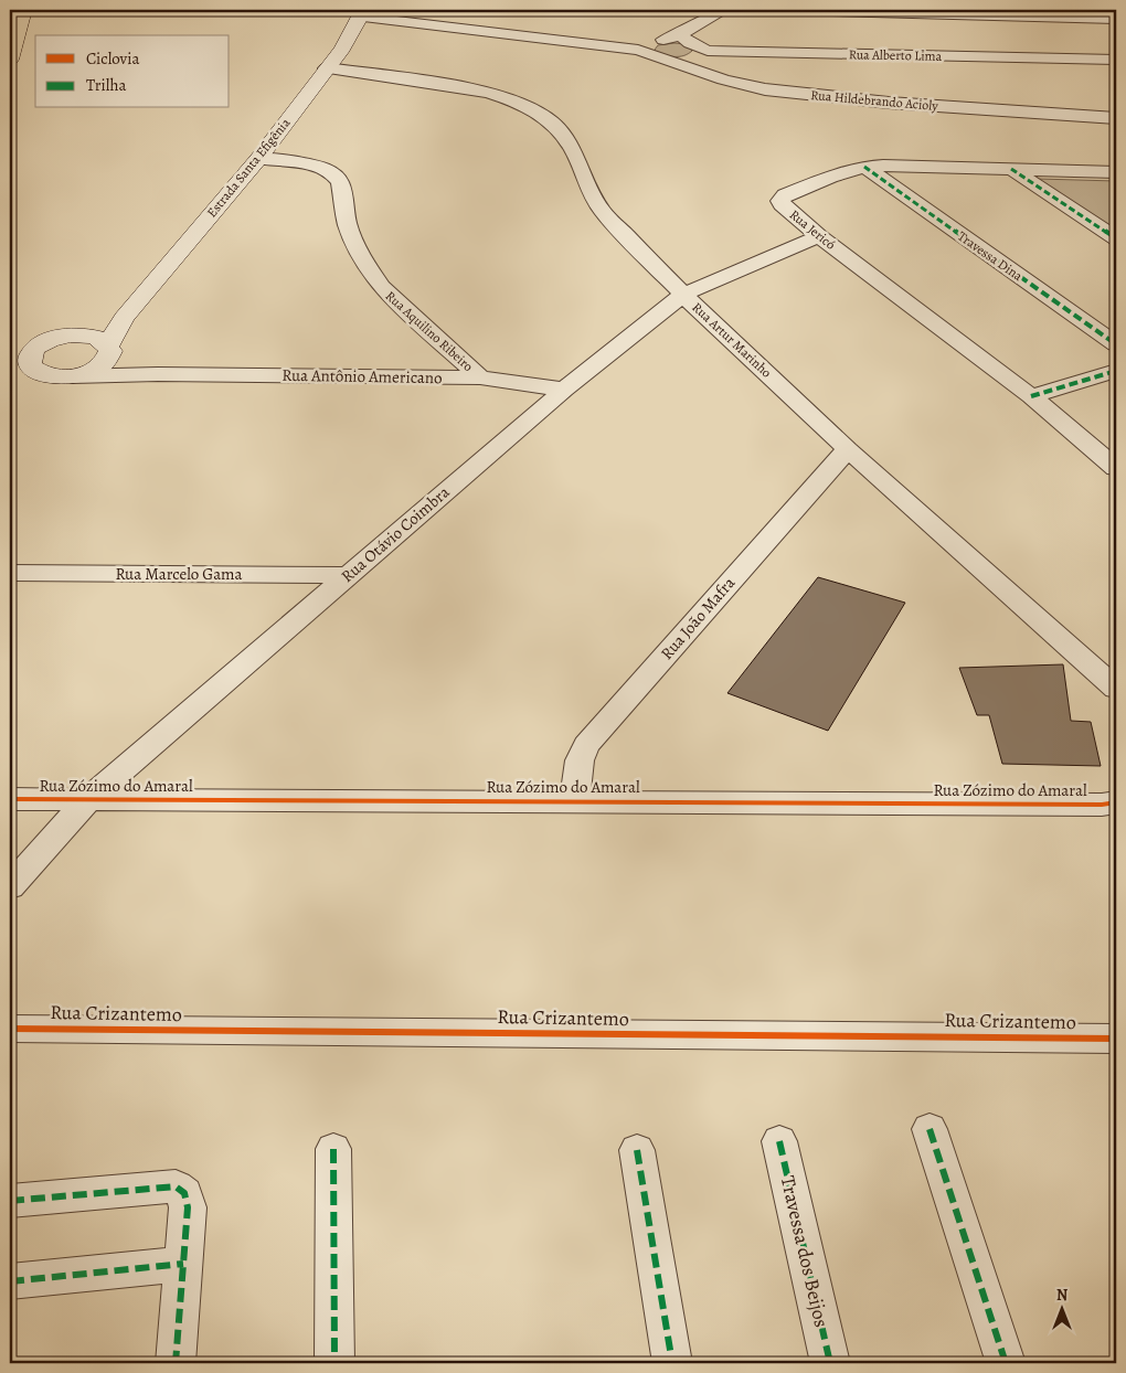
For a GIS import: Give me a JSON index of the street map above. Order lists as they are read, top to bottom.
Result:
{
  "streets": {
    "street": [
      "Rua Alberto Lima",
      "Rua Hildebrando Acioly",
      "Estrada Santa Efigênia",
      "Rua Jericó",
      "Travessa Dina",
      "Rua Aquilino Ribeiro",
      "Rua Artur Marinho",
      "Rua Antônio Americano",
      "Rua Otávio Coimbra",
      "Rua Marcelo Gama",
      "Rua João Mafra",
      "Rua Zózimo do Amaral",
      "Rua Crizantemo",
      "Travessa dos Beijos"
    ]
  },
  "crossings": [
    ["Estrada Santa Efigênia", "Rua Aquilino Ribeiro"],
    ["Estrada Santa Efigênia", "Rua Artur Marinho"],
    ["Estrada Santa Efigênia", "Rua Antônio Americano"],
    ["Rua Jericó", "Travessa Dina"],
    ["Rua Jericó", "Rua Otávio Coimbra"],
    ["Rua Aquilino Ribeiro", "Rua Antônio Americano"],
    ["Rua Artur Marinho", "Rua Otávio Coimbra"],
    ["Rua Artur Marinho", "Rua João Mafra"],
    ["Rua Antônio Americano", "Rua Otávio Coimbra"],
    ["Rua Otávio Coimbra", "Rua Marcelo Gama"],
    ["Rua Otávio Coimbra", "Rua Zózimo do Amaral"],
    ["Rua João Mafra", "Rua Zózimo do Amaral"]
  ],
  "legend": ["Ciclovia", "Trilha"],
  "north": "top"
}
